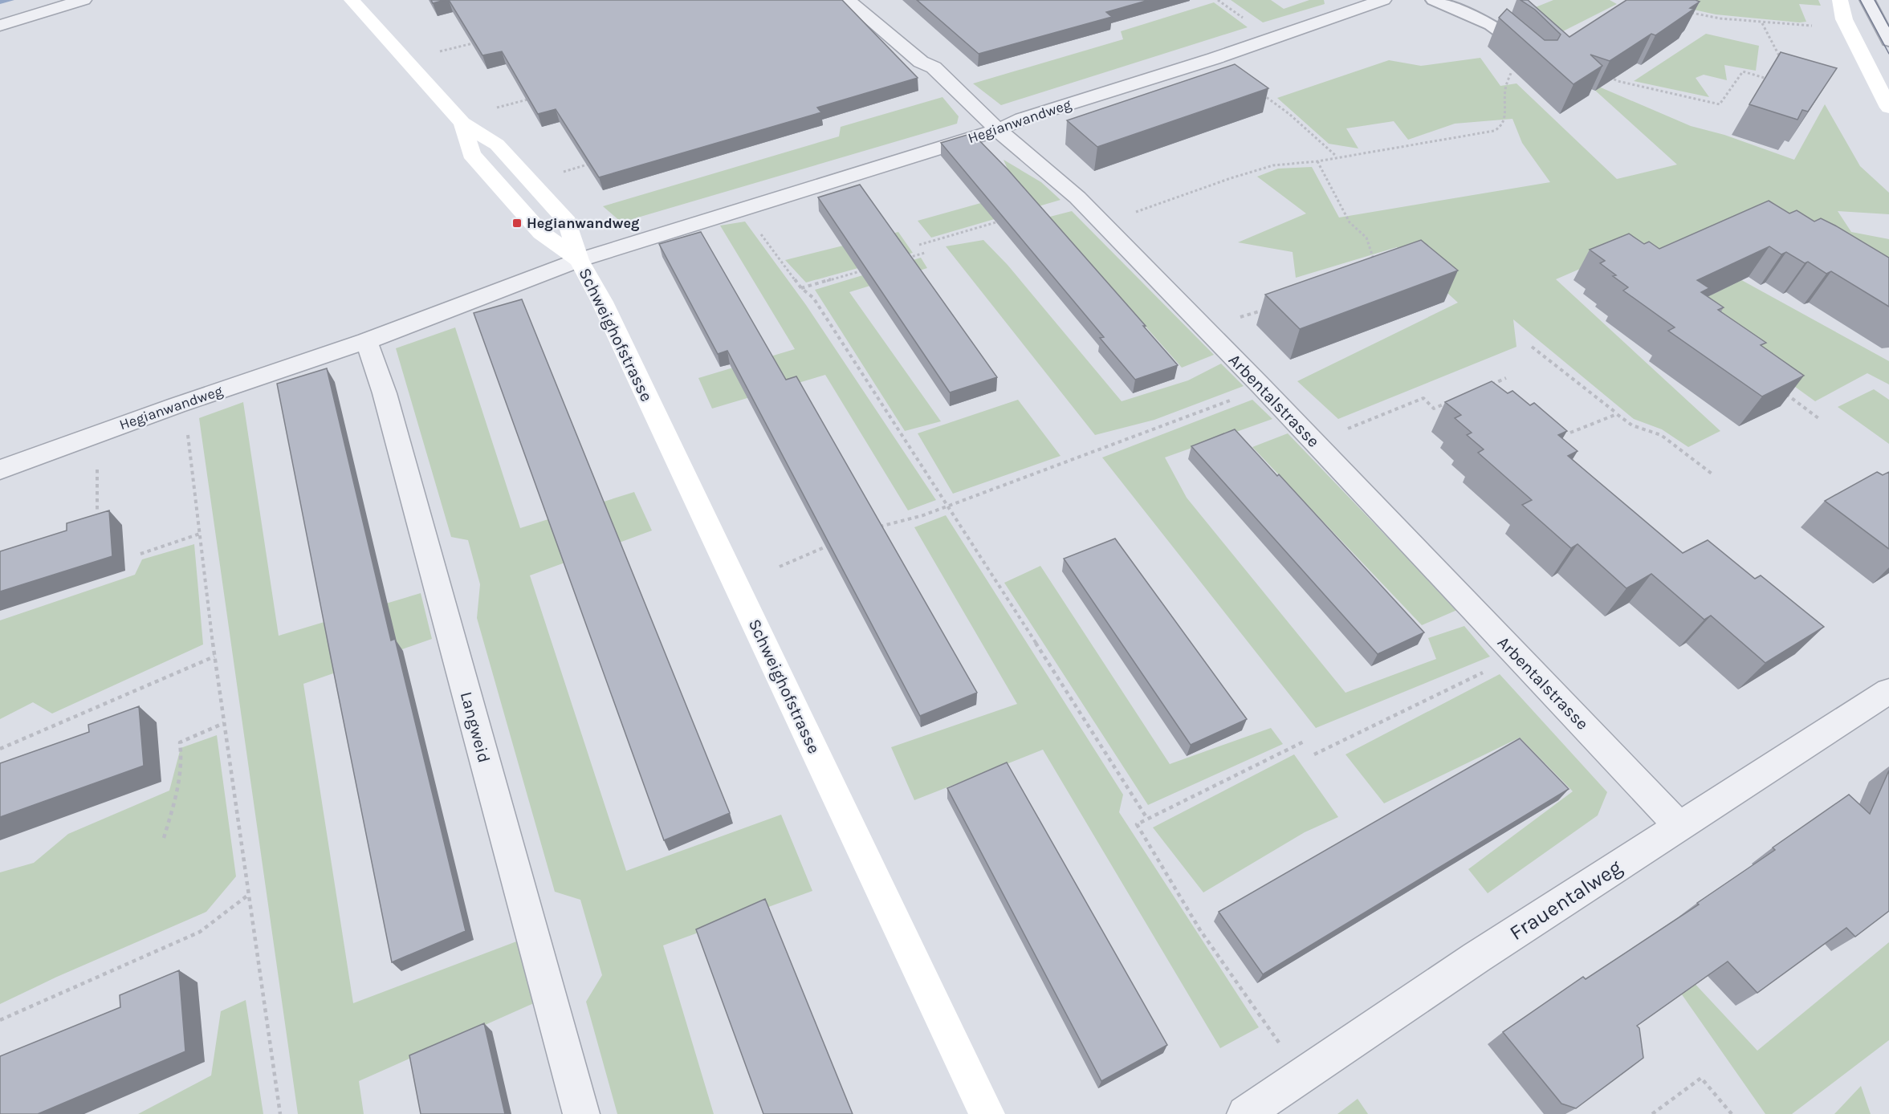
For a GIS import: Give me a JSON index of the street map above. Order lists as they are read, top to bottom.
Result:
{
  "streets": {
    "main road": ["Schweighofstrasse"],
    "street": [
      "Hegianwandweg",
      "Arbentalstrasse",
      "Langweid",
      "Frauentalweg"
    ]
  },
  "crossings": [
    ["Hegianwandweg", "Schweighofstrasse"],
    ["Hegianwandweg", "Arbentalstrasse"],
    ["Hegianwandweg", "Langweid"],
    ["Arbentalstrasse", "Frauentalweg"]
  ],
  "places": {
    "transit": ["Hegianwandweg"]
  }
}
